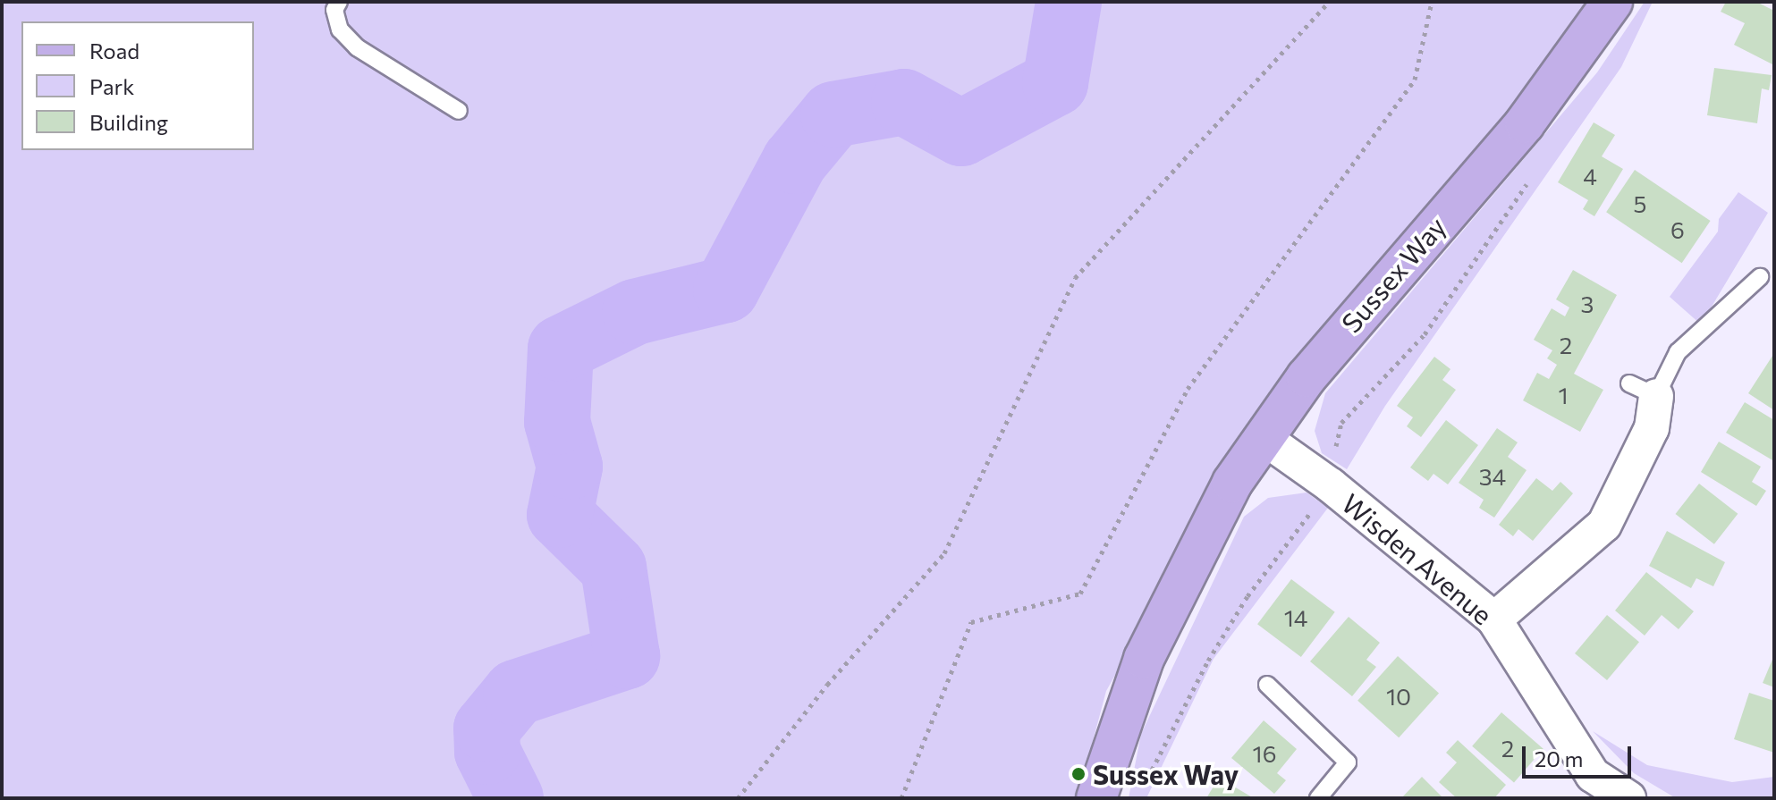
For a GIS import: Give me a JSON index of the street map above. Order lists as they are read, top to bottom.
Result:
{
  "streets": {
    "main road": ["Sussex Way"],
    "street": ["Wisden Avenue"]
  },
  "crossings": [
    ["Sussex Way", "Wisden Avenue"]
  ],
  "places": ["Sussex Way"],
  "house_numbers": [
    "4",
    "5",
    "6",
    "3",
    "2",
    "1",
    "34",
    "14",
    "10",
    "2",
    "16"
  ],
  "legend": ["Road", "Park", "Building"],
  "scale_bar": "20 m"
}
